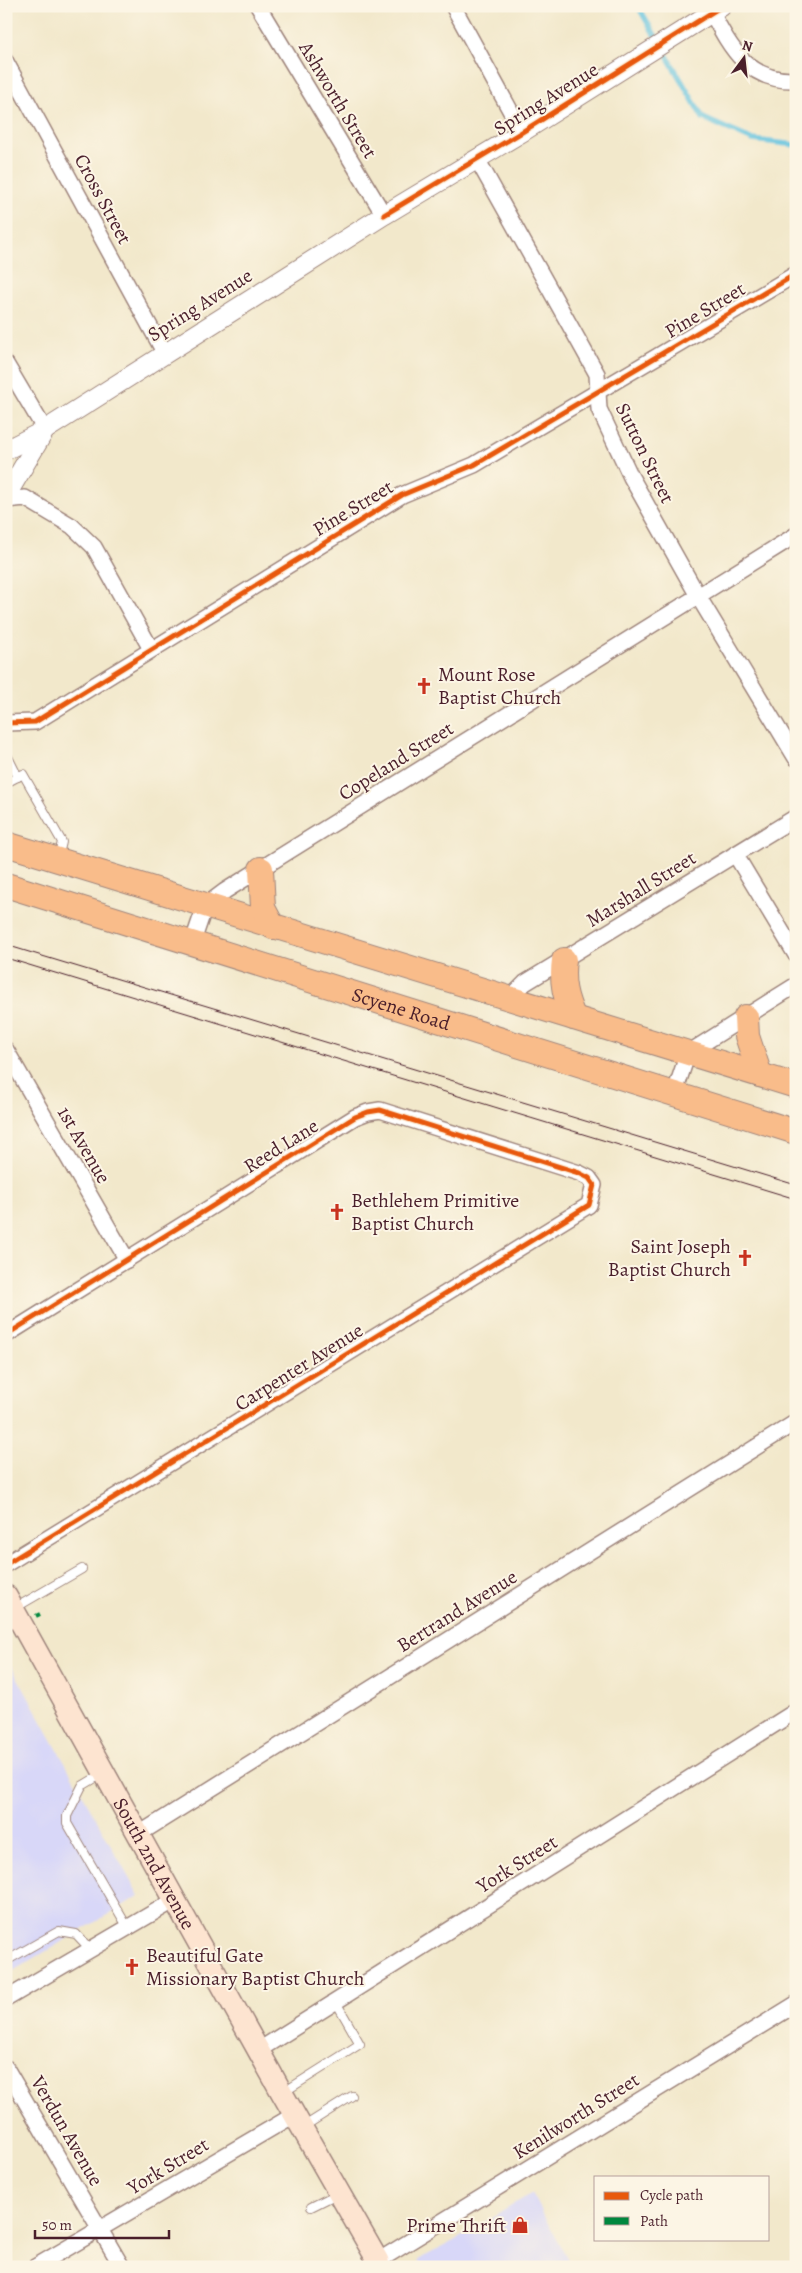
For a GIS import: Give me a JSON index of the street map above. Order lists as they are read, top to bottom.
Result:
{
  "streets": {
    "main road": ["Scyene Road", "South 2nd Avenue"],
    "street": [
      "Spring Avenue",
      "Ashworth Street",
      "Cross Street",
      "Pine Street",
      "Sutton Street",
      "Copeland Street",
      "Marshall Street",
      "1st Avenue",
      "Reed Lane",
      "Carpenter Avenue",
      "Bertrand Avenue",
      "York Street",
      "Kenilworth Street",
      "Verdun Avenue"
    ]
  },
  "crossings": [
    ["Spring Avenue", "Ashworth Street"],
    ["Spring Avenue", "Cross Street"],
    ["Spring Avenue", "Sutton Street"],
    ["Pine Street", "Sutton Street"],
    ["Sutton Street", "Copeland Street"],
    ["Copeland Street", "Scyene Road"],
    ["Marshall Street", "Scyene Road"],
    ["1st Avenue", "Reed Lane"],
    ["Reed Lane", "Carpenter Avenue"],
    ["Bertrand Avenue", "South 2nd Avenue"],
    ["South 2nd Avenue", "York Street"],
    ["South 2nd Avenue", "Kenilworth Street"],
    ["York Street", "Verdun Avenue"]
  ],
  "places": {
    "church": [
      "Mount Rose Baptist Church",
      "Bethlehem Primitive Baptist Church",
      "Saint Joseph Baptist Church",
      "Beautiful Gate Missionary Baptist Church"
    ],
    "shop": ["Prime Thrift"]
  },
  "legend": ["Cycle path", "Path"],
  "scale_bar": "50 m",
  "north": "top"
}
